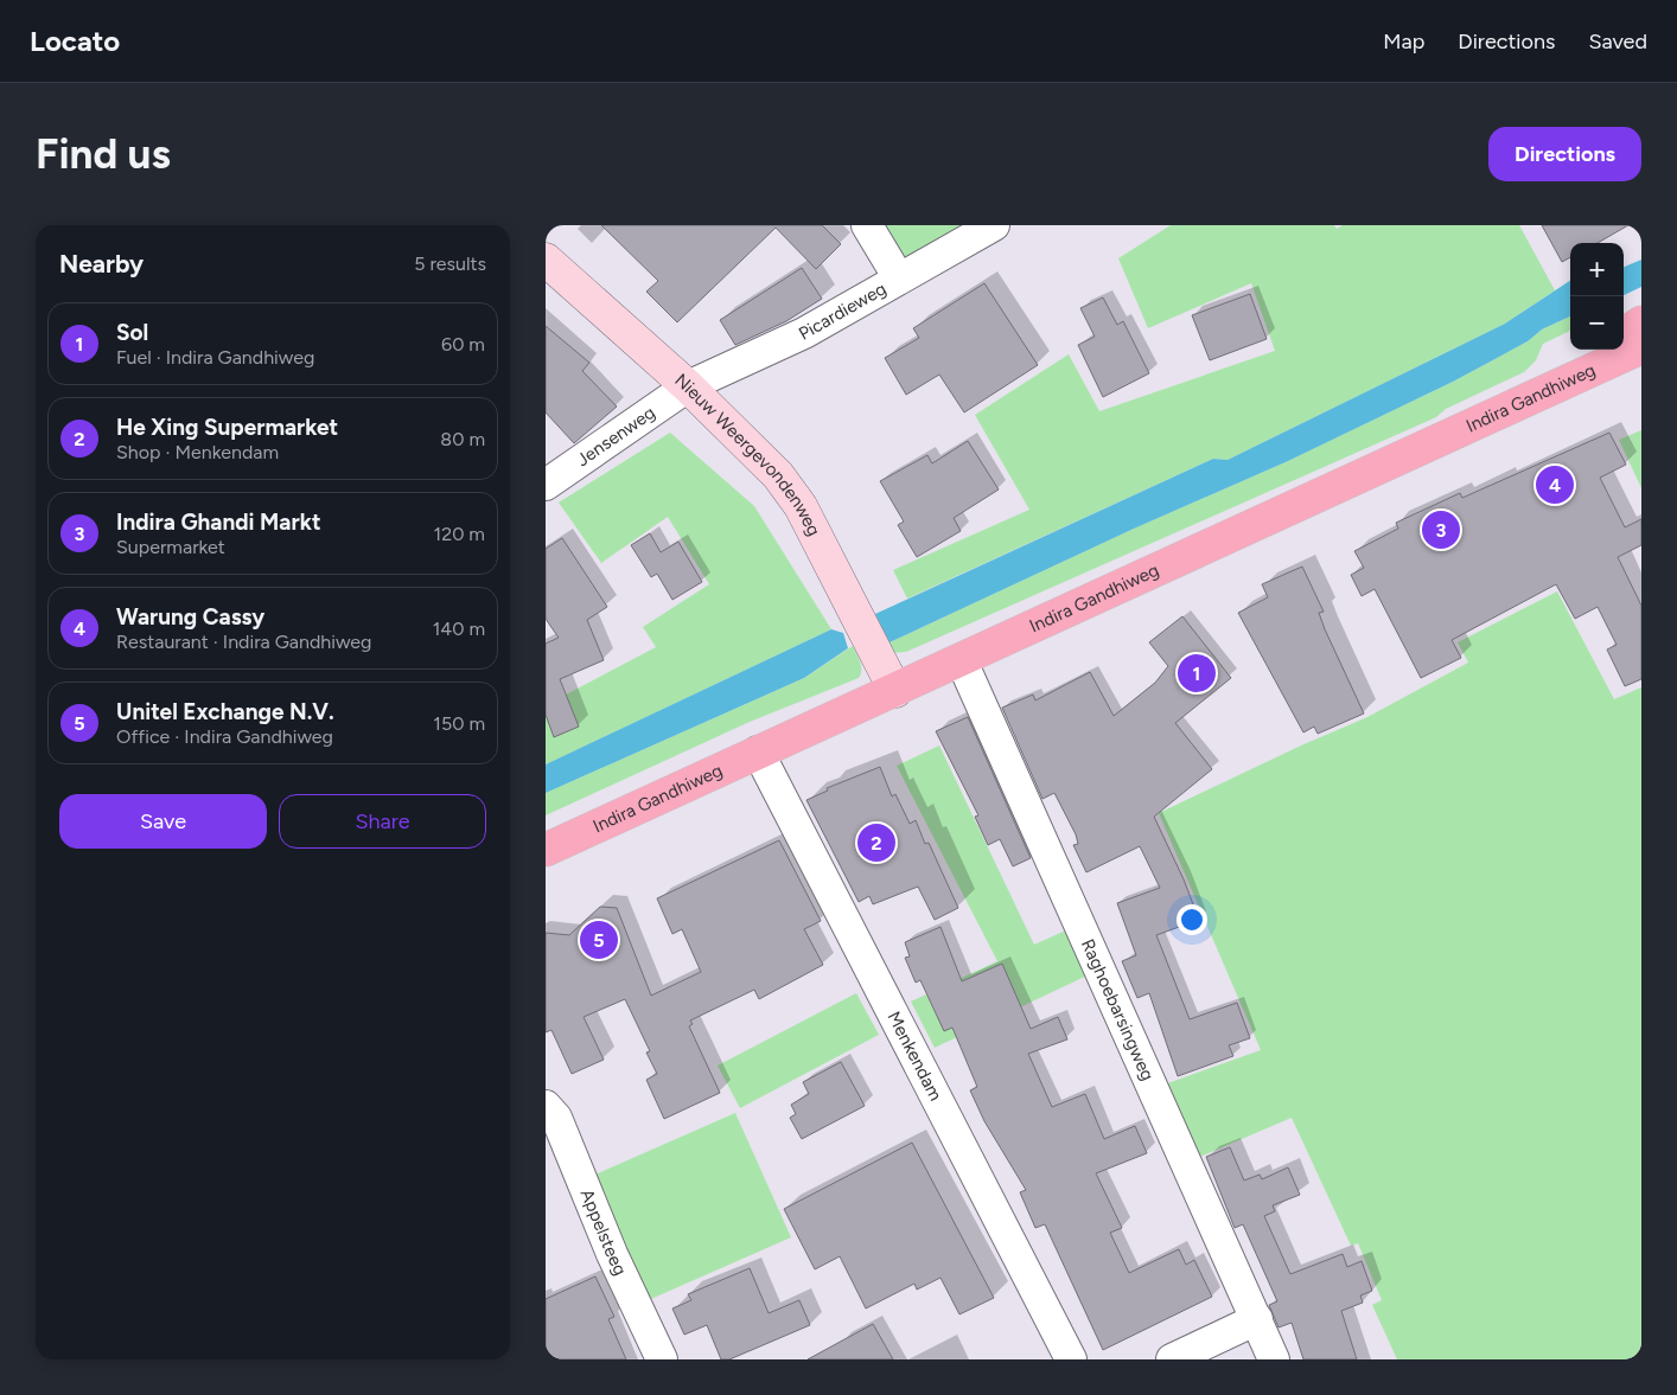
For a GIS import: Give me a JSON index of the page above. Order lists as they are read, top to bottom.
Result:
{
  "streets": {
    "main road": ["Indira Gandhiweg"],
    "street": [
      "Picardieweg",
      "Jensenweg",
      "Nieuw Weergevondenweg",
      "Raghoebarsingweg",
      "Menkendam",
      "Appelsteeg"
    ]
  },
  "crossings": [
    ["Picardieweg", "Jensenweg"],
    ["Picardieweg", "Nieuw Weergevondenweg"],
    ["Indira Gandhiweg", "Nieuw Weergevondenweg"],
    ["Indira Gandhiweg", "Raghoebarsingweg"],
    ["Indira Gandhiweg", "Menkendam"],
    ["Jensenweg", "Nieuw Weergevondenweg"]
  ],
  "page": {
    "header": "Locato",
    "nav": ["Map", "Directions", "Saved"],
    "buttons": [
      "Directions",
      ["Save", "Share"]
    ],
    "title": "Find us",
    "heading": ["Nearby", "5 results"],
    "map_buttons": ["+", "−"],
    "list": [
      {
        "mark": "1",
        "name": "Sol",
        "note": "Fuel · Indira Gandhiweg",
        "value": "60 m"
      },
      {
        "mark": "2",
        "name": "He Xing Supermarket",
        "note": "Shop · Menkendam",
        "value": "80 m"
      },
      {
        "mark": "3",
        "name": "Indira Ghandi Markt",
        "note": "Supermarket",
        "value": "120 m"
      },
      {
        "mark": "4",
        "name": "Warung Cassy",
        "note": "Restaurant · Indira Gandhiweg",
        "value": "140 m"
      },
      {
        "mark": "5",
        "name": "Unitel Exchange N.V.",
        "note": "Office · Indira Gandhiweg",
        "value": "150 m"
      }
    ],
    "pins": [
      "4",
      "3",
      "1",
      "2",
      "5"
    ]
  }
}
